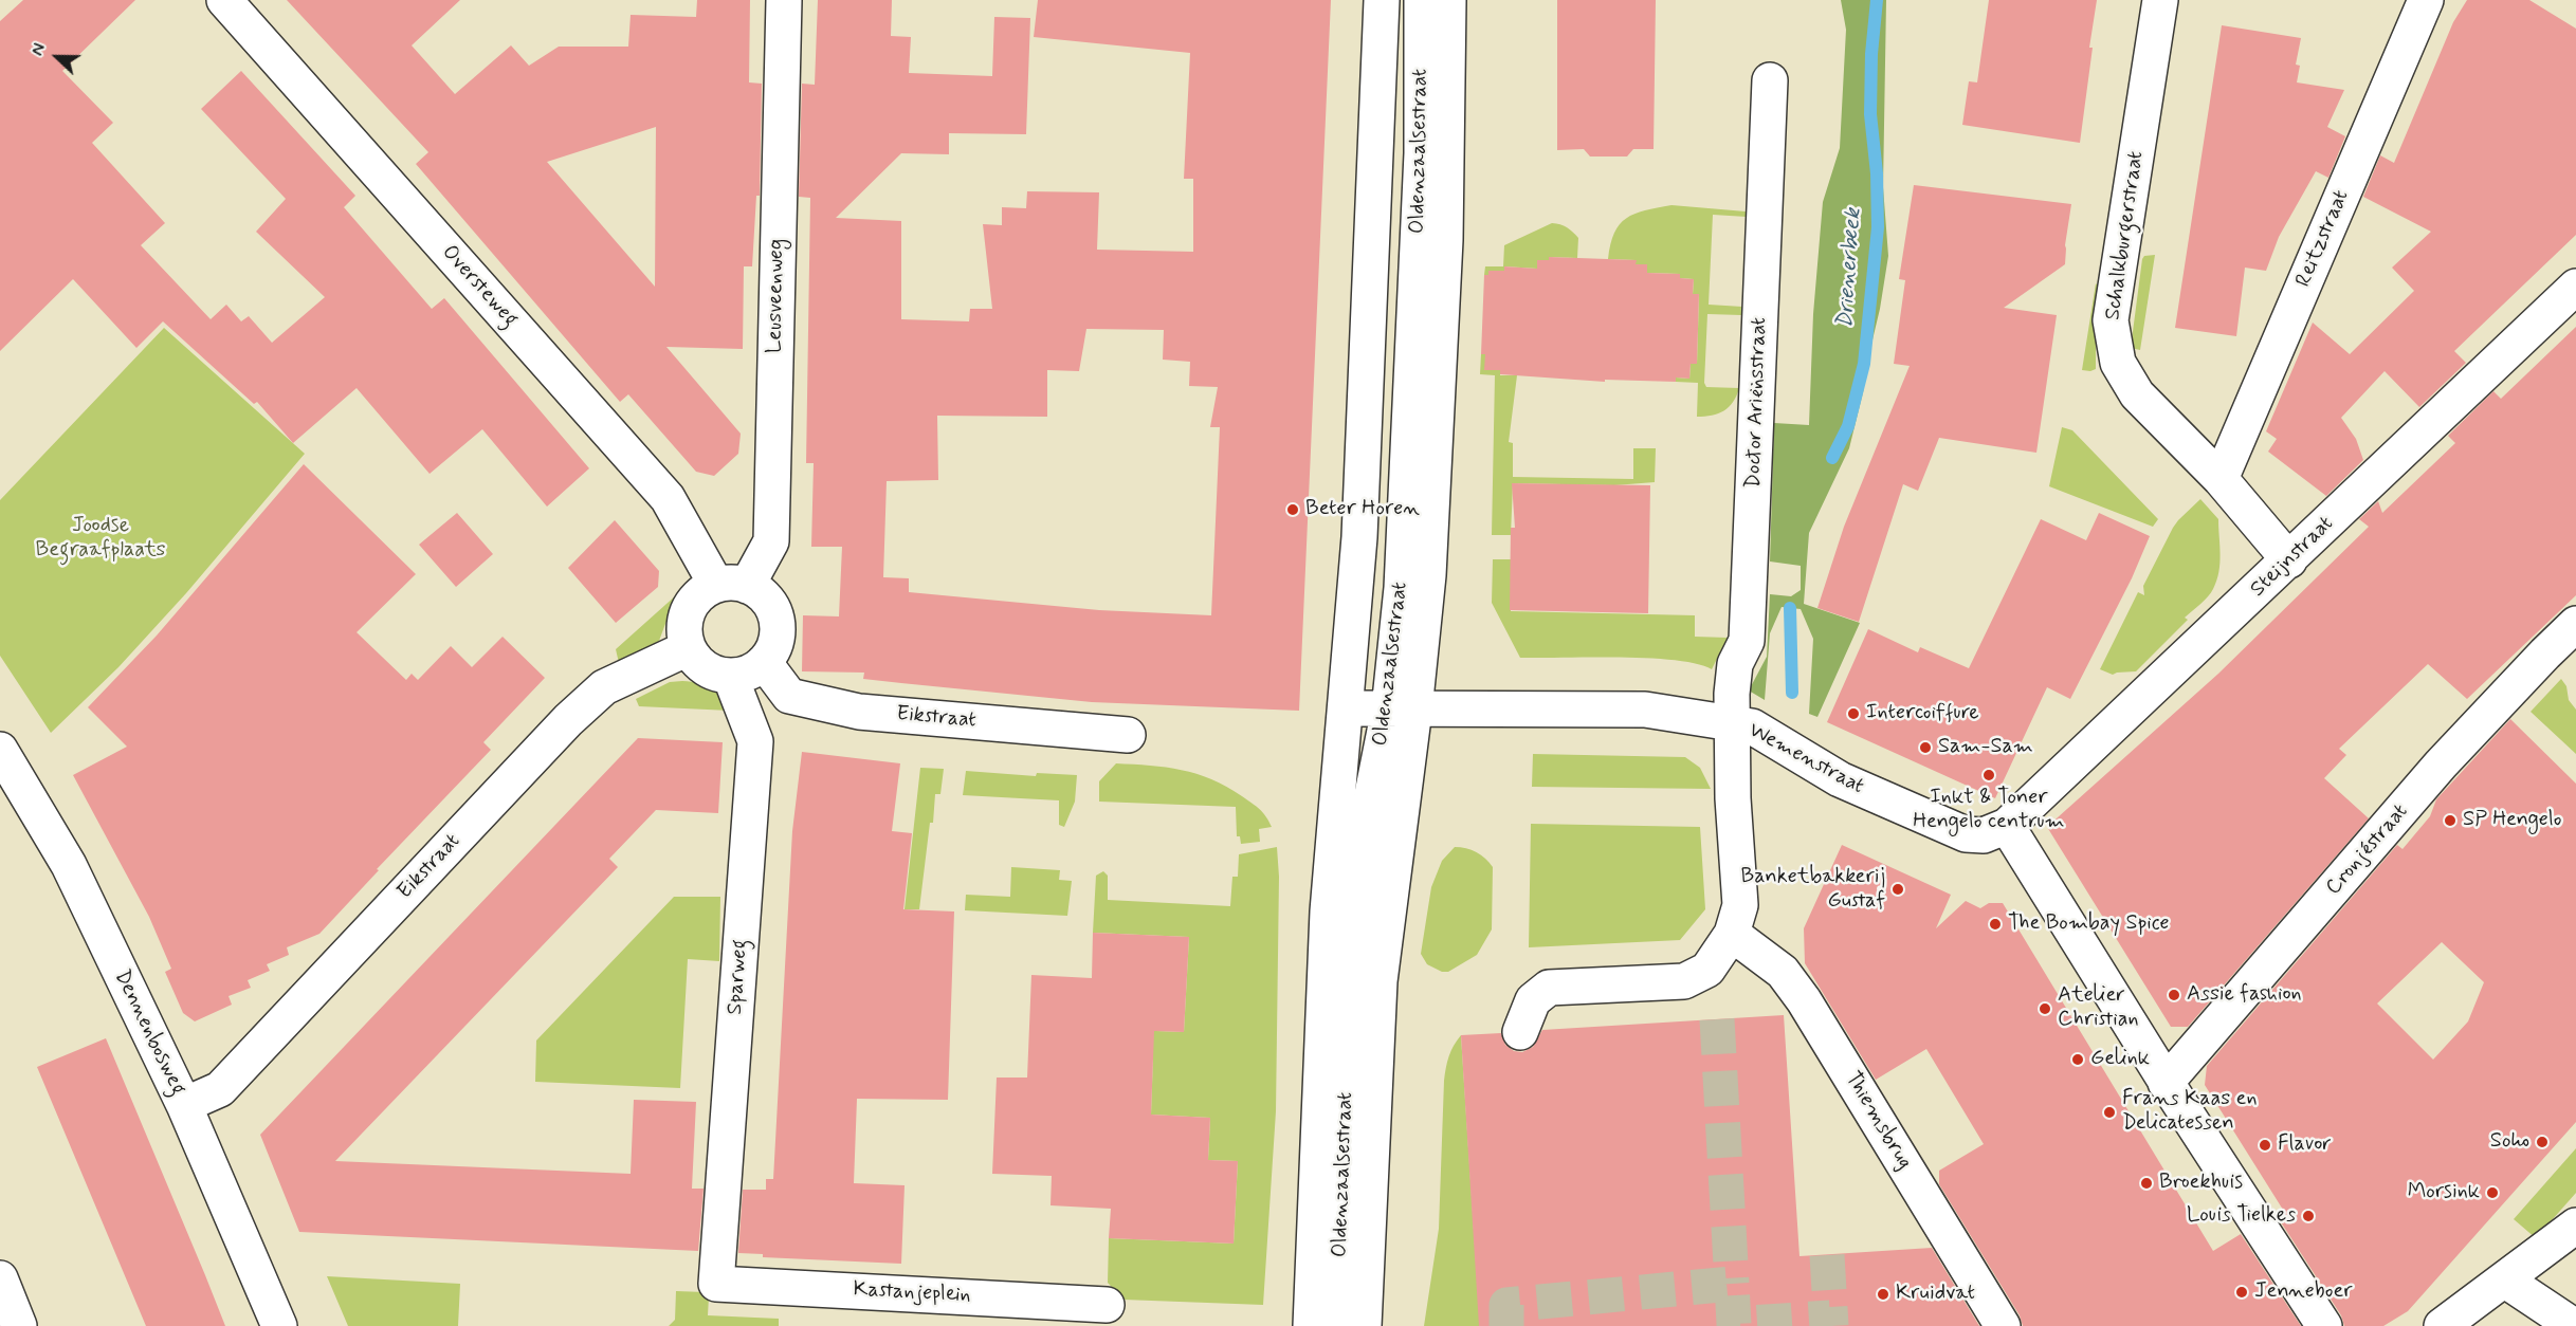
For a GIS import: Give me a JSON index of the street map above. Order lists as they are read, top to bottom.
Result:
{
  "streets": {
    "street": [
      "Oldenzaalsestraat",
      "Schalkburgerstraat",
      "Reitzstraat",
      "Oversteweg",
      "Leusveenweg",
      "Doctor Ariënsstraat",
      "Steijnstraat",
      "Eikstraat",
      "Wemenstraat",
      "Cronjéstraat",
      "Sparweg",
      "Dennenbosweg",
      "Thiemsbrug",
      "Kastanjeplein"
    ]
  },
  "crossings": [
    ["Oldenzaalsestraat", "Wemenstraat"],
    ["Schalkburgerstraat", "Reitzstraat"],
    ["Schalkburgerstraat", "Steijnstraat"],
    ["Oversteweg", "Leusveenweg"],
    ["Oversteweg", "Eikstraat"],
    ["Oversteweg", "Sparweg"],
    ["Leusveenweg", "Eikstraat"],
    ["Leusveenweg", "Sparweg"],
    ["Doctor Ariënsstraat", "Wemenstraat"],
    ["Steijnstraat", "Wemenstraat"],
    ["Eikstraat", "Sparweg"],
    ["Eikstraat", "Dennenbosweg"],
    ["Sparweg", "Kastanjeplein"]
  ],
  "water": ["Drienerbeek"],
  "parks": ["Joodse Begraafplaats"],
  "places": [
    "Beter Horen",
    "Intercoiffure",
    "Sam-Sam",
    "Inkt & Toner Hengelo centrum",
    "SP Hengelo",
    "Banketbakkerij Gustaf",
    "The Bombay Spice",
    "Assie fashion",
    "Atelier Christian",
    "Gelink",
    "Frans Kaas en Delicatessen",
    "Soho",
    "Flavor",
    "Broekhuis",
    "Morsink",
    "Louis Tielkes",
    "Jenneboer",
    "Kruidvat"
  ],
  "north": "left"
}
